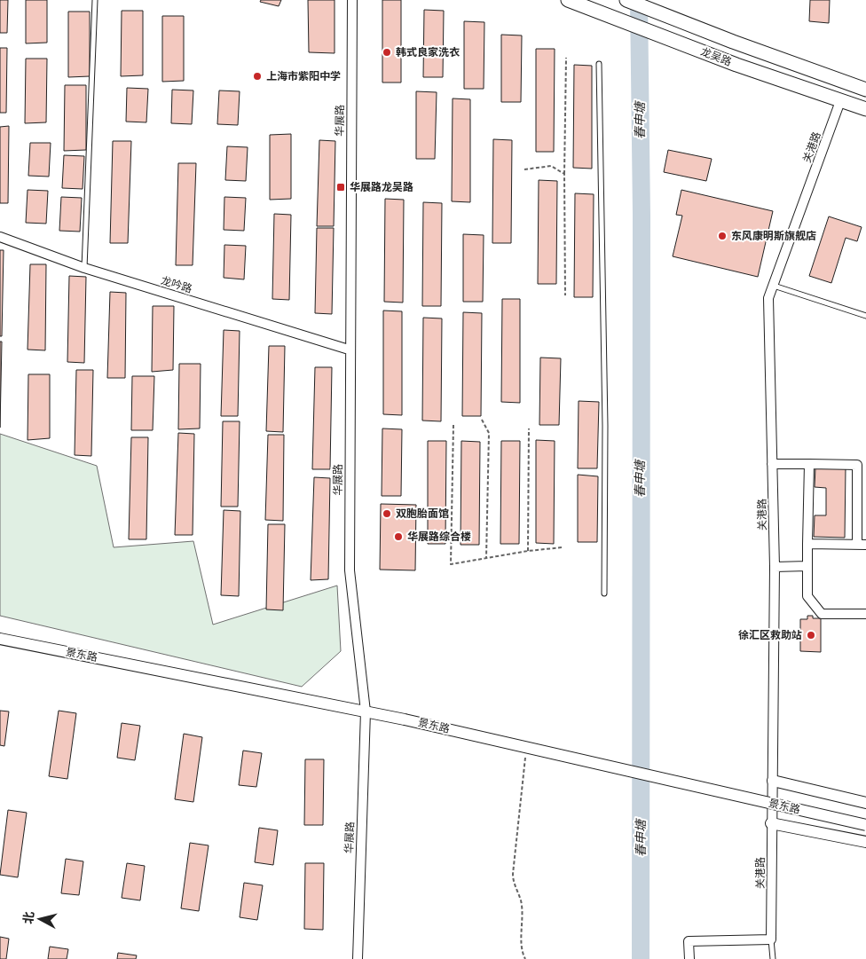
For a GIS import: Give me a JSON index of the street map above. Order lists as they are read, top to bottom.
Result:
{
  "streets": {
    "main road": ["龙吴路"],
    "street": [
      "华展路",
      "关港路",
      "龙吟路",
      "景东路"
    ]
  },
  "crossings": [
    ["龙吴路", "关港路"],
    ["华展路", "龙吟路"],
    ["华展路", "景东路"]
  ],
  "water": ["春申塘"],
  "places": {
    "other": [
      "韩式良家洗衣",
      "上海市紫阳中学",
      "东风康明斯旗舰店",
      "双胞胎面馆",
      "华展路综合楼",
      "徐汇区救助站"
    ],
    "transit": ["华展路龙吴路"]
  },
  "north": "left"
}
